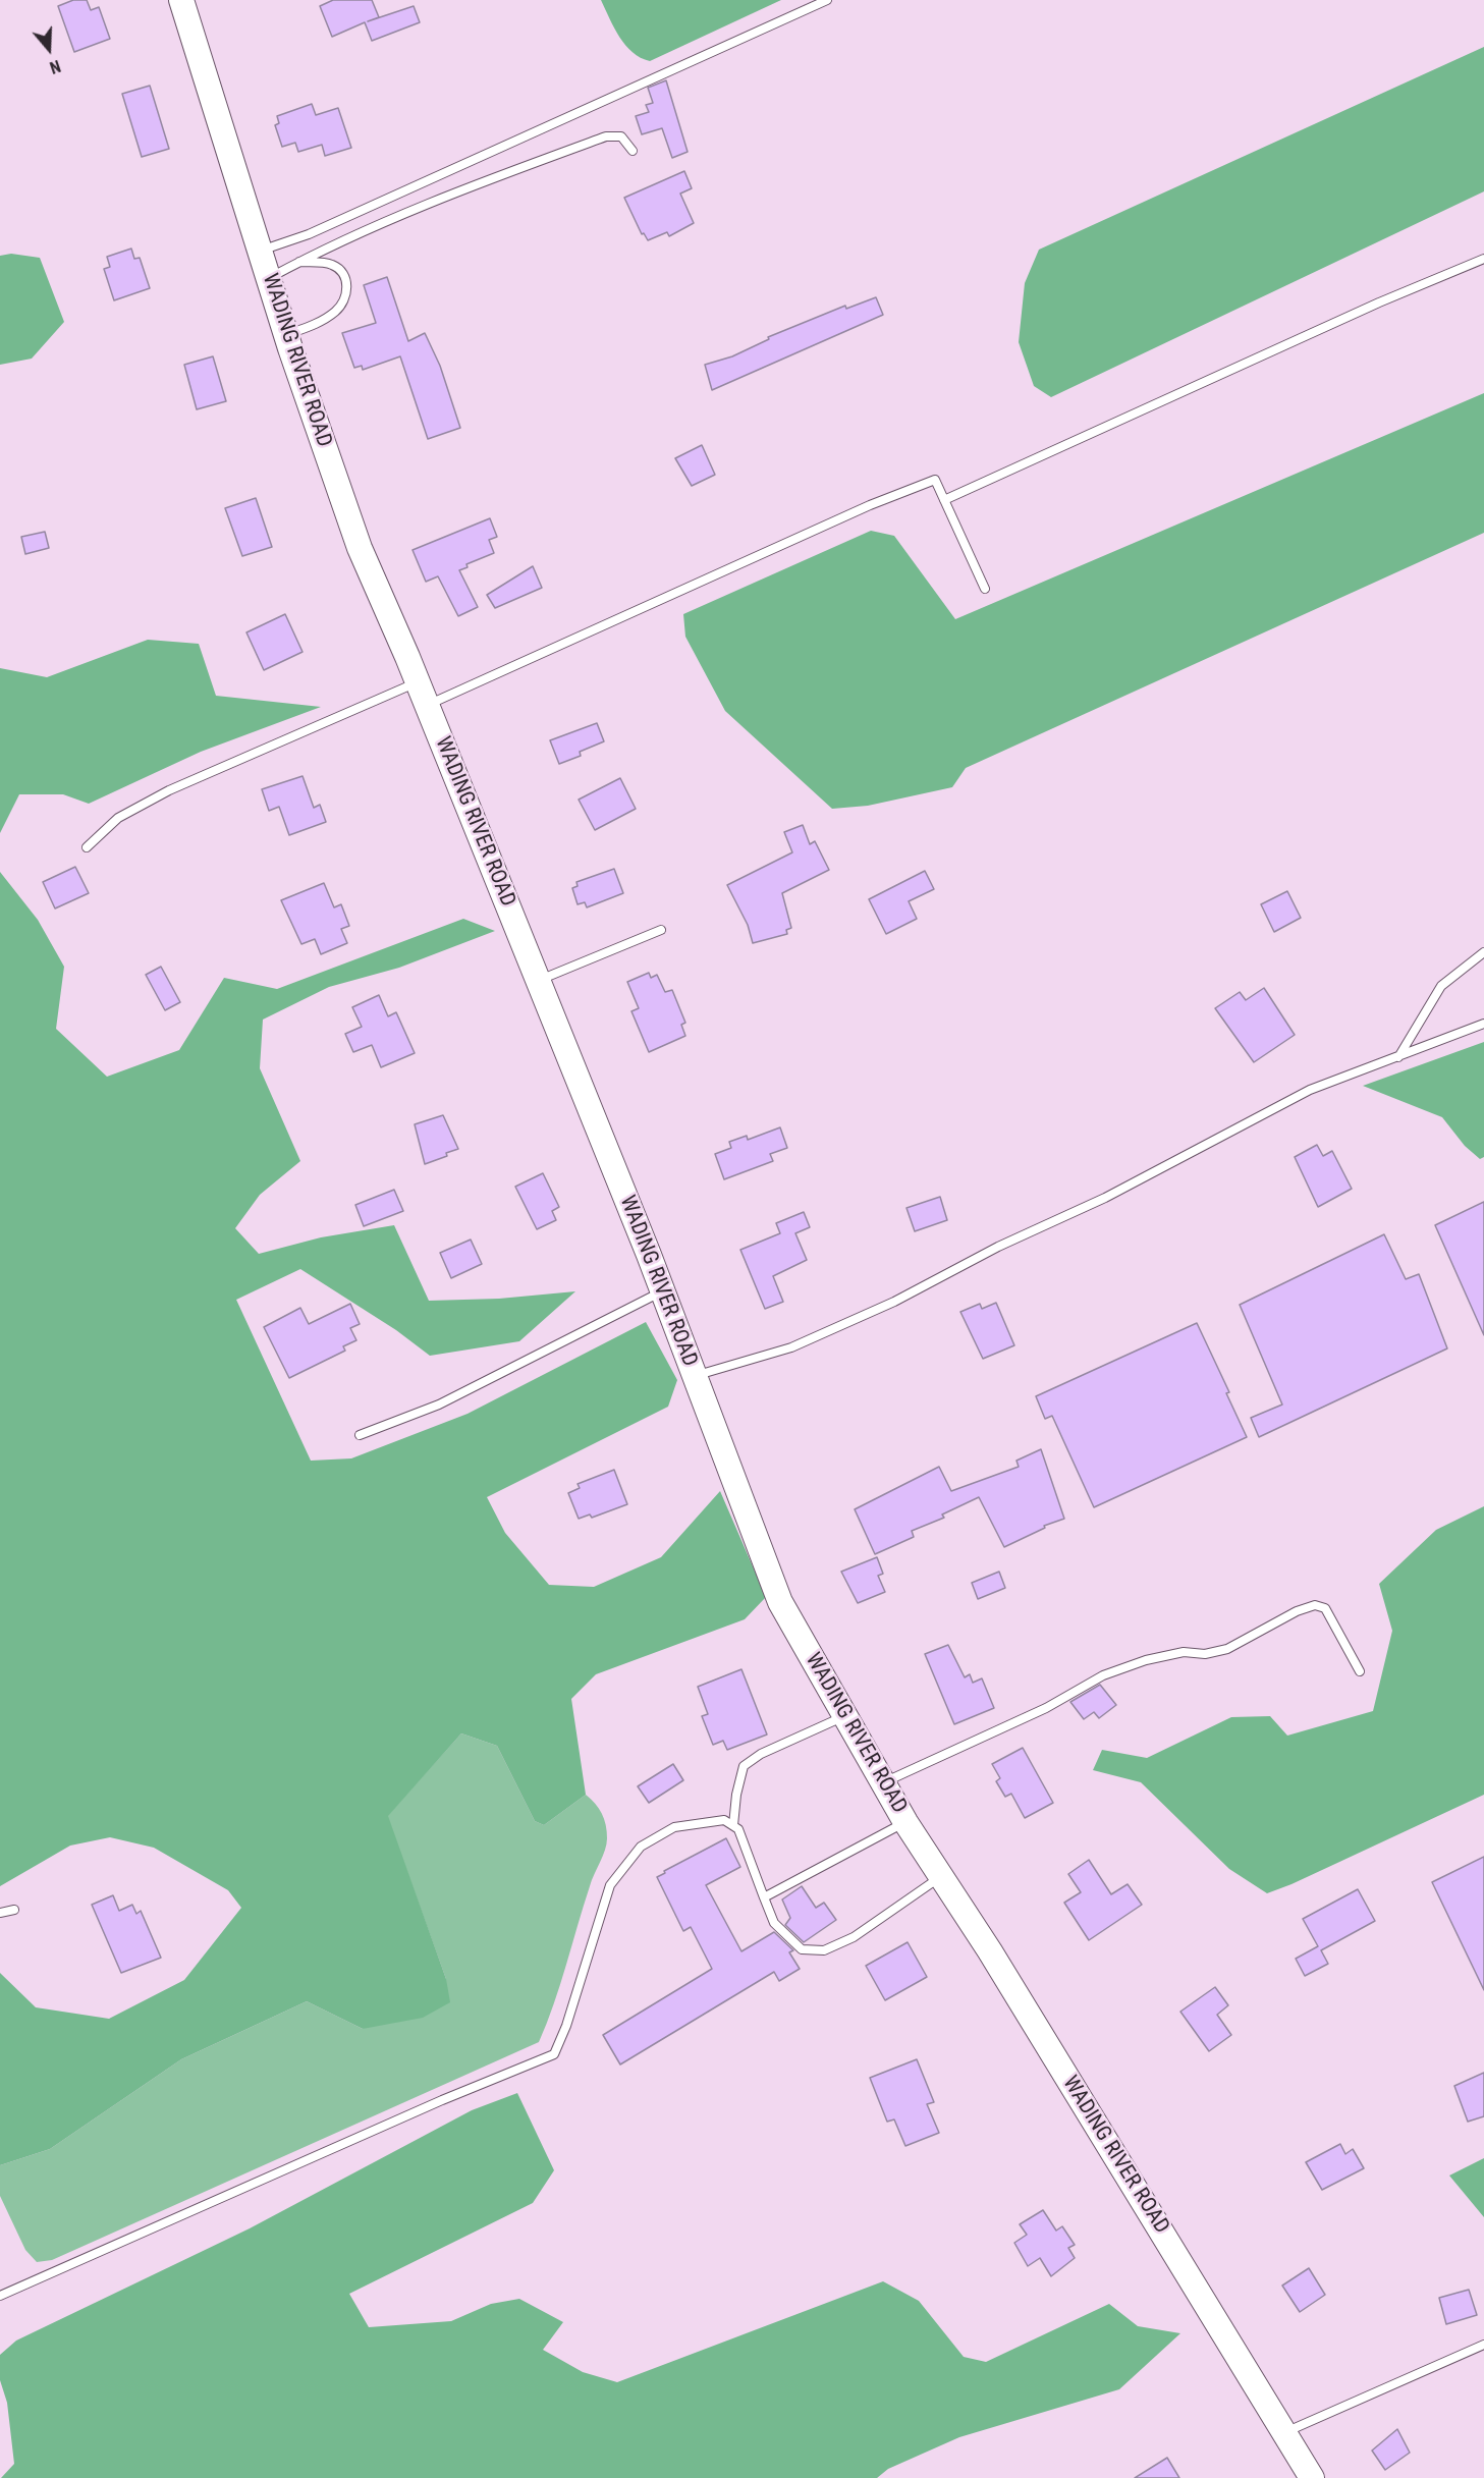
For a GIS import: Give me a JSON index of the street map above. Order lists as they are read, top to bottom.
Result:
{
  "streets": {
    "main road": ["WADING RIVER ROAD"]
  },
  "north": "bottom"
}
